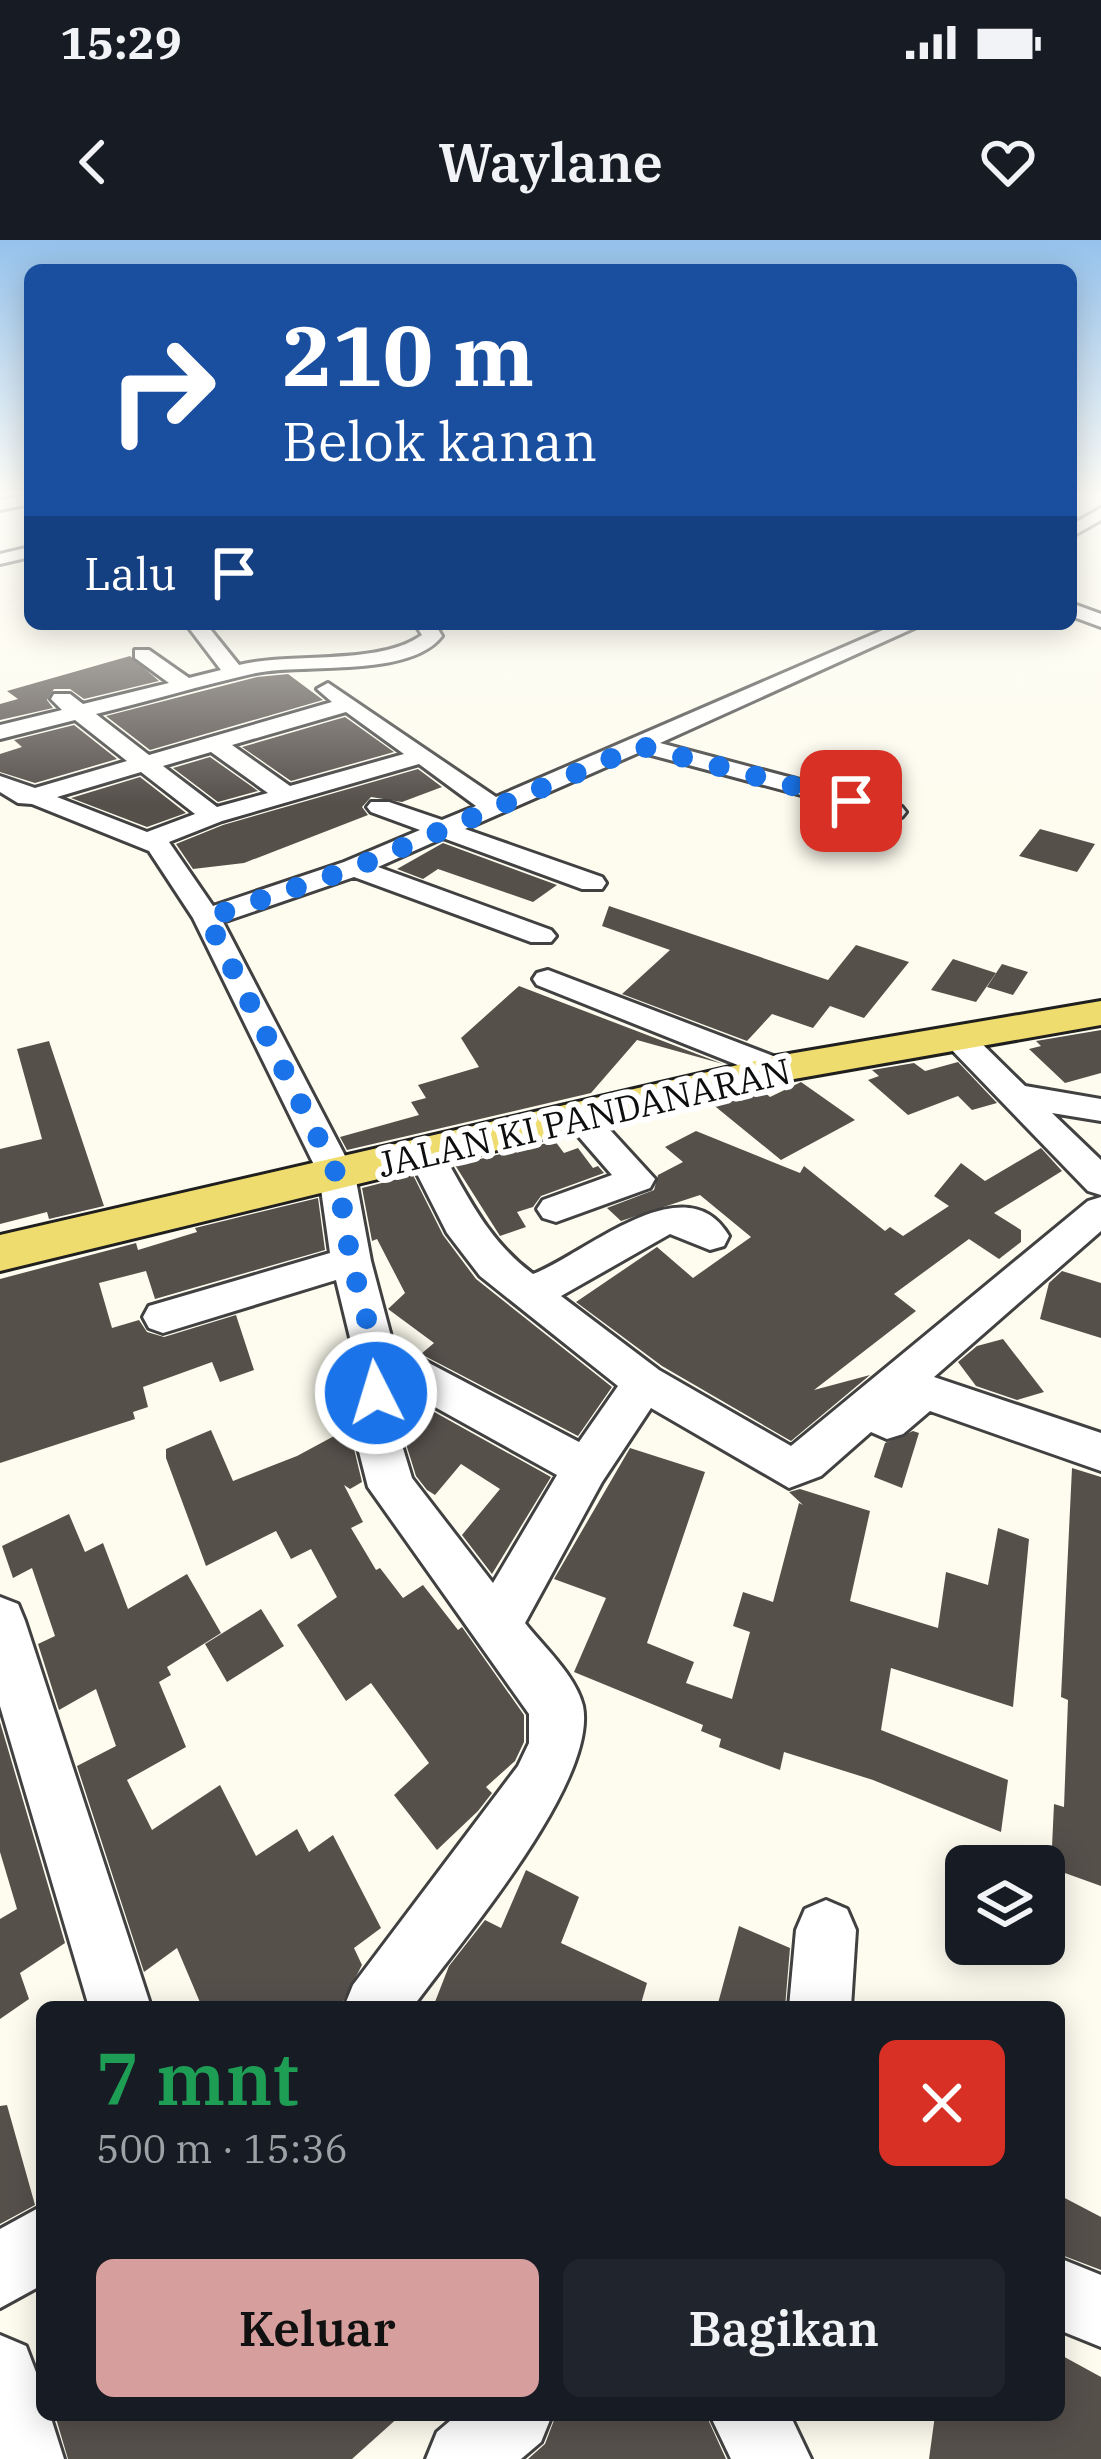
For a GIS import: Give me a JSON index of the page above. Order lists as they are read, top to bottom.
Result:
{
  "streets": {
    "main road": ["JALAN KI PANDANARAN"]
  },
  "page": {
    "status": "15:29",
    "header": "Waylane",
    "turn": ["210 m", "Belok kanan"],
    "then": "Lalu",
    "heading": ["7 mnt", "500 m · 15:36"],
    "buttons": ["Keluar", "Bagikan"]
  }
}
